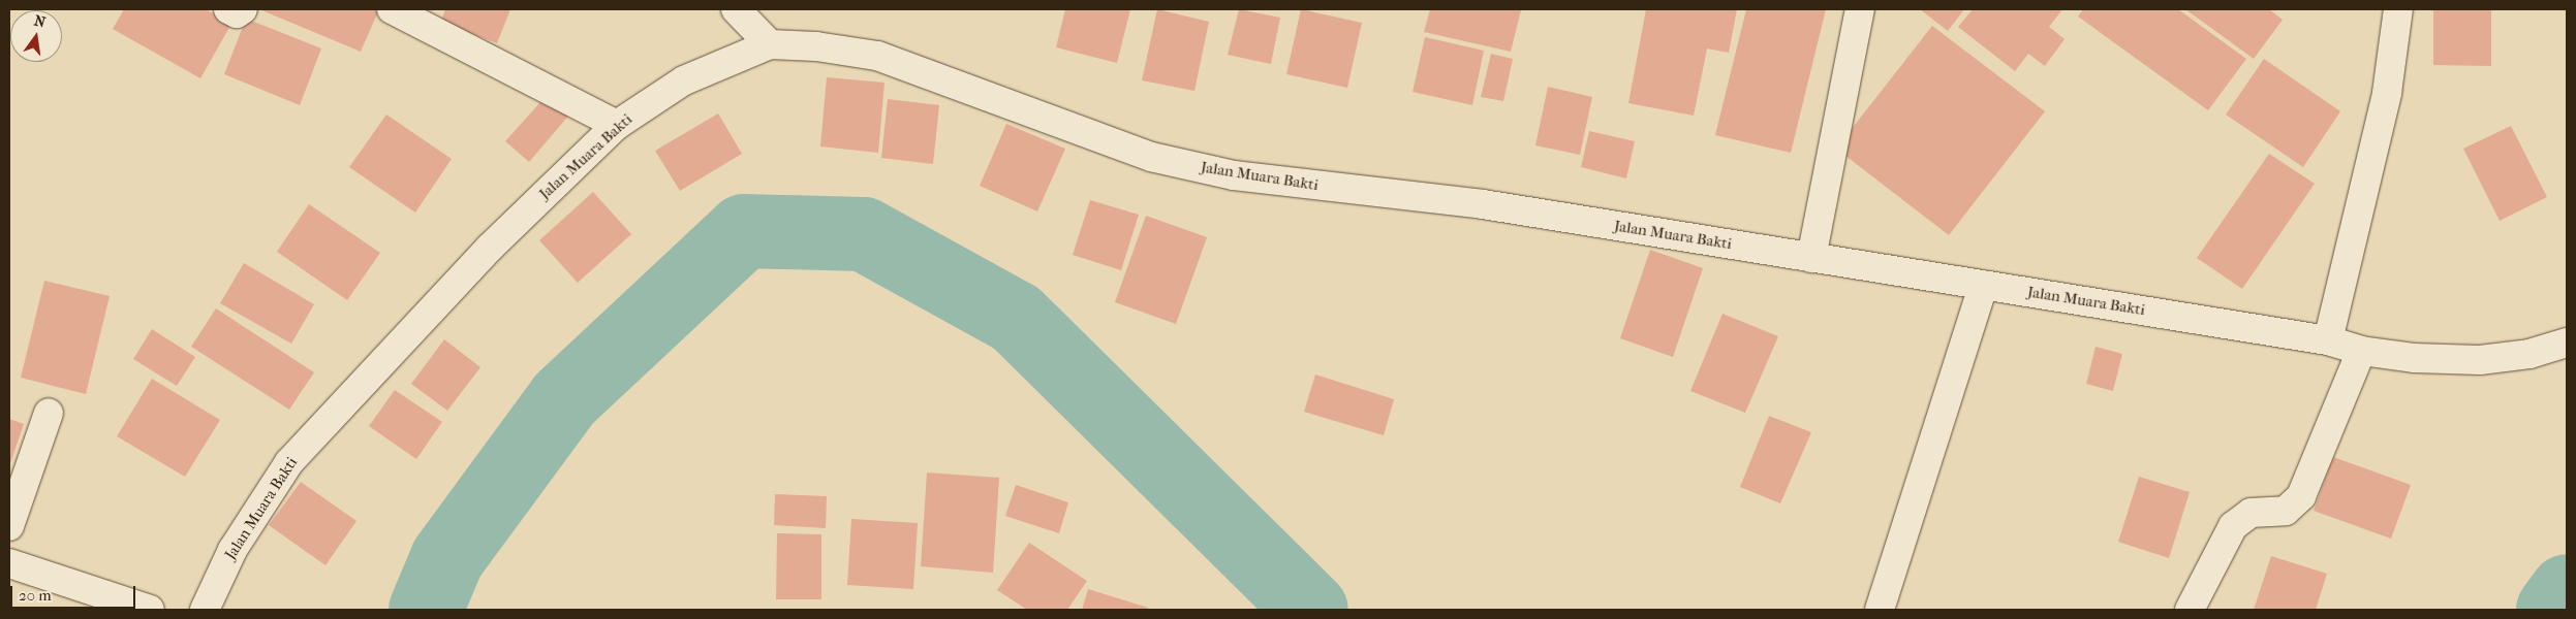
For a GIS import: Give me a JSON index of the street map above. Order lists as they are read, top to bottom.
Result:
{
  "streets": {
    "street": ["Jalan Muara Bakti"]
  },
  "scale_bar": "20 m",
  "north": "top"
}
